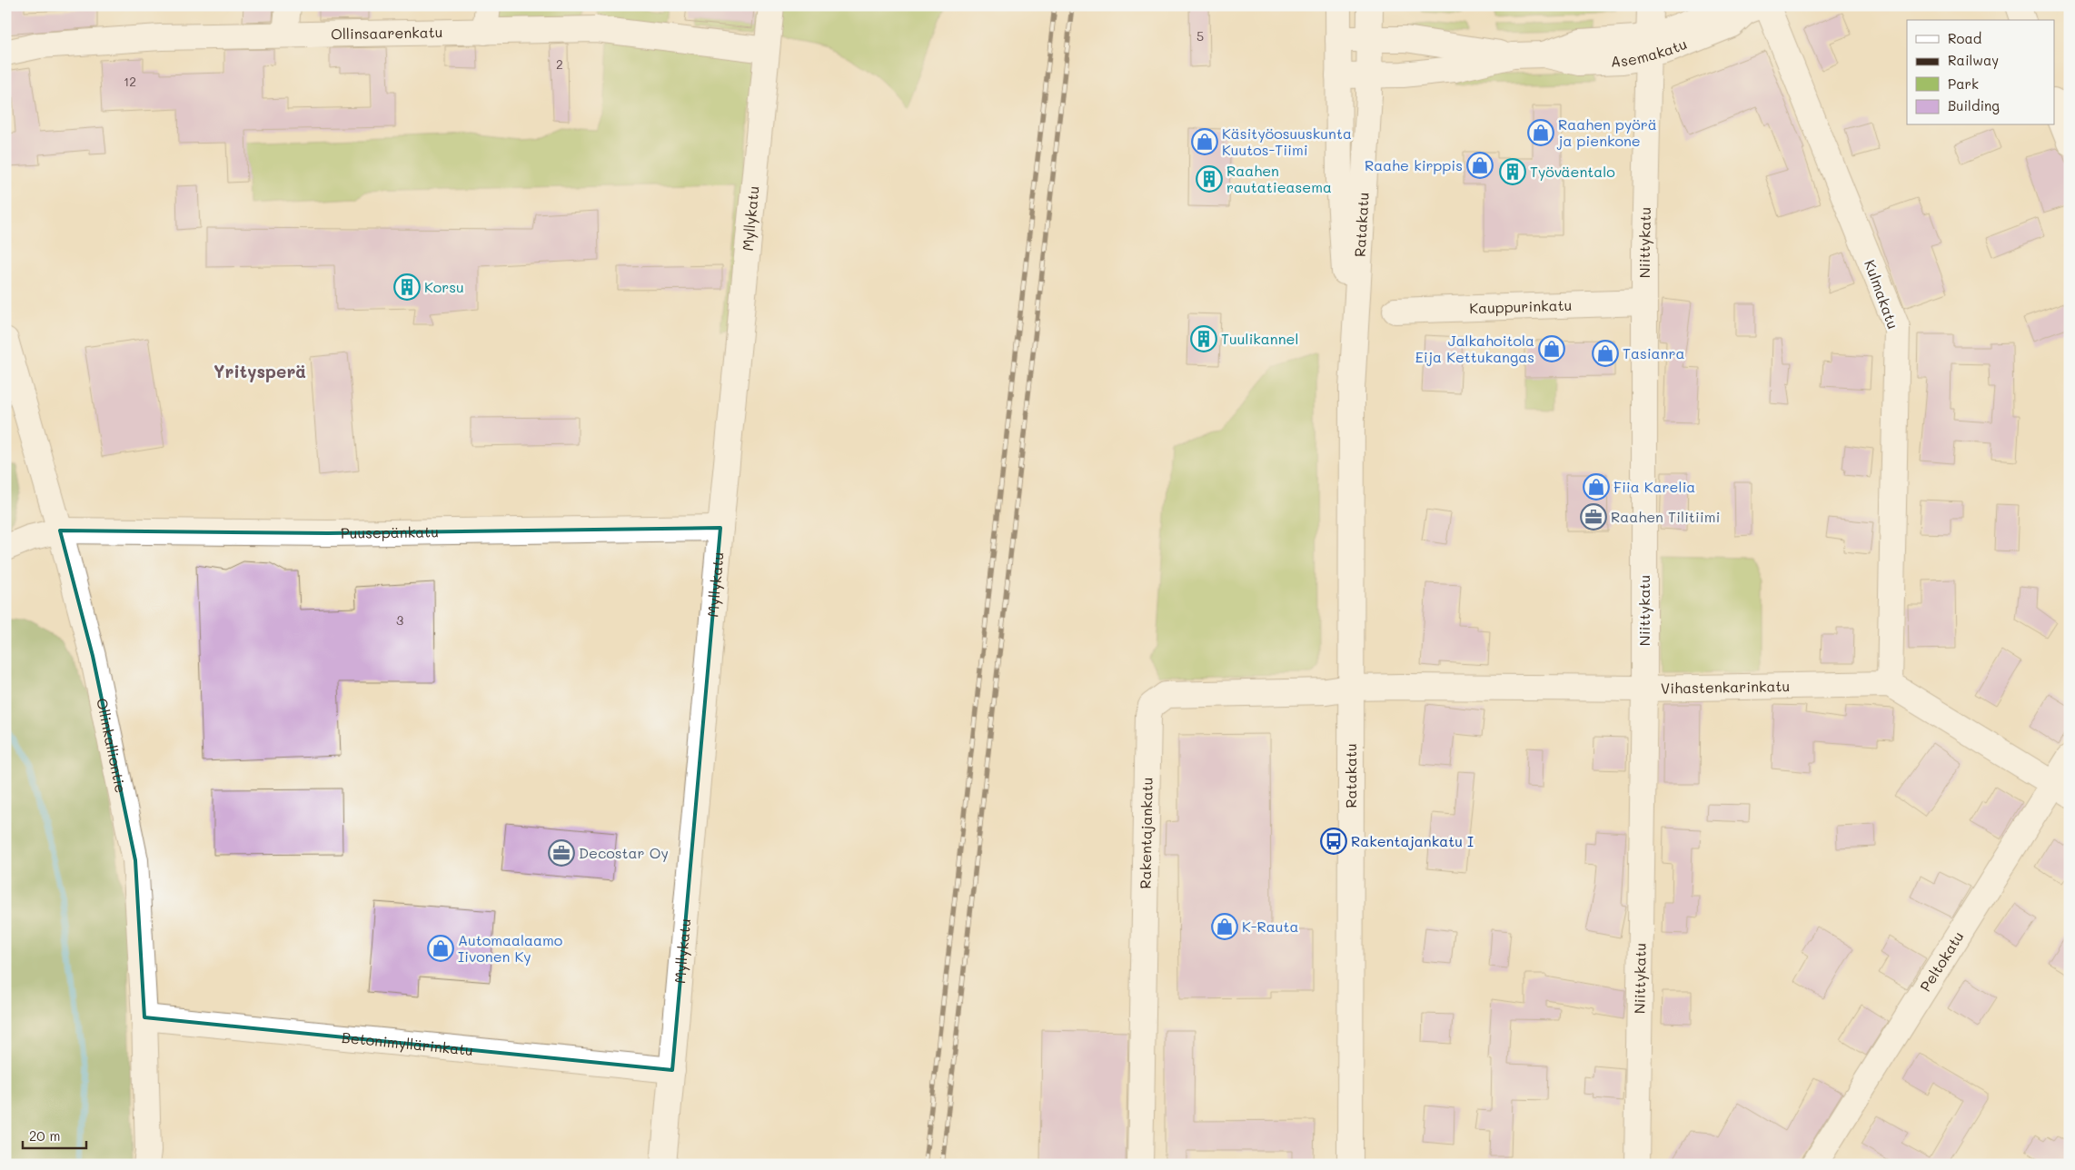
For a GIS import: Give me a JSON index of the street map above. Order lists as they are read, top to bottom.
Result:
{
  "streets": {
    "street": [
      "Ollinsaarenkatu",
      "Asemakatu",
      "Myllykatu",
      "Ratakatu",
      "Niittykatu",
      "Kulmakatu",
      "Kauppurinkatu",
      "Puusepänkatu",
      "Vihastenkarinkatu",
      "Ollinkalliontie",
      "Rakentajankatu",
      "Peltokatu",
      "Betonimyllärinkatu"
    ]
  },
  "crossings": [
    ["Ollinsaarenkatu", "Myllykatu"],
    ["Asemakatu", "Ratakatu"],
    ["Asemakatu", "Niittykatu"],
    ["Asemakatu", "Kulmakatu"],
    ["Myllykatu", "Puusepänkatu"],
    ["Myllykatu", "Betonimyllärinkatu"],
    ["Ratakatu", "Vihastenkarinkatu"],
    ["Ratakatu", "Rakentajankatu"],
    ["Niittykatu", "Kauppurinkatu"],
    ["Niittykatu", "Vihastenkarinkatu"],
    ["Kulmakatu", "Vihastenkarinkatu"],
    ["Puusepänkatu", "Ollinkalliontie"],
    ["Vihastenkarinkatu", "Rakentajankatu"],
    ["Ollinkalliontie", "Betonimyllärinkatu"]
  ],
  "districts": ["Yritysperä"],
  "places": {
    "shop": [
      "Raahen pyörä ja pienkone",
      "Käsityöosuuskunta Kuutos-Tiimi",
      "Raahe kirppis",
      "Jalkahoitola Eija Kettukangas",
      "Tasianra",
      "Fiia Karelia",
      "K-Rauta",
      "Automaalaamo Iivonen Ky"
    ],
    "building": [
      "Työväentalo",
      "Raahen rautatieasema",
      "Korsu",
      "Tuulikannel"
    ],
    "office": ["Raahen Tilitiimi", "Decostar Oy"],
    "bus stop": ["Rakentajankatu I"]
  },
  "house_numbers": [
    "5",
    "2",
    "12",
    "3"
  ],
  "legend": [
    "Road",
    "Railway",
    "Park",
    "Building"
  ],
  "scale_bar": "20 m"
}
